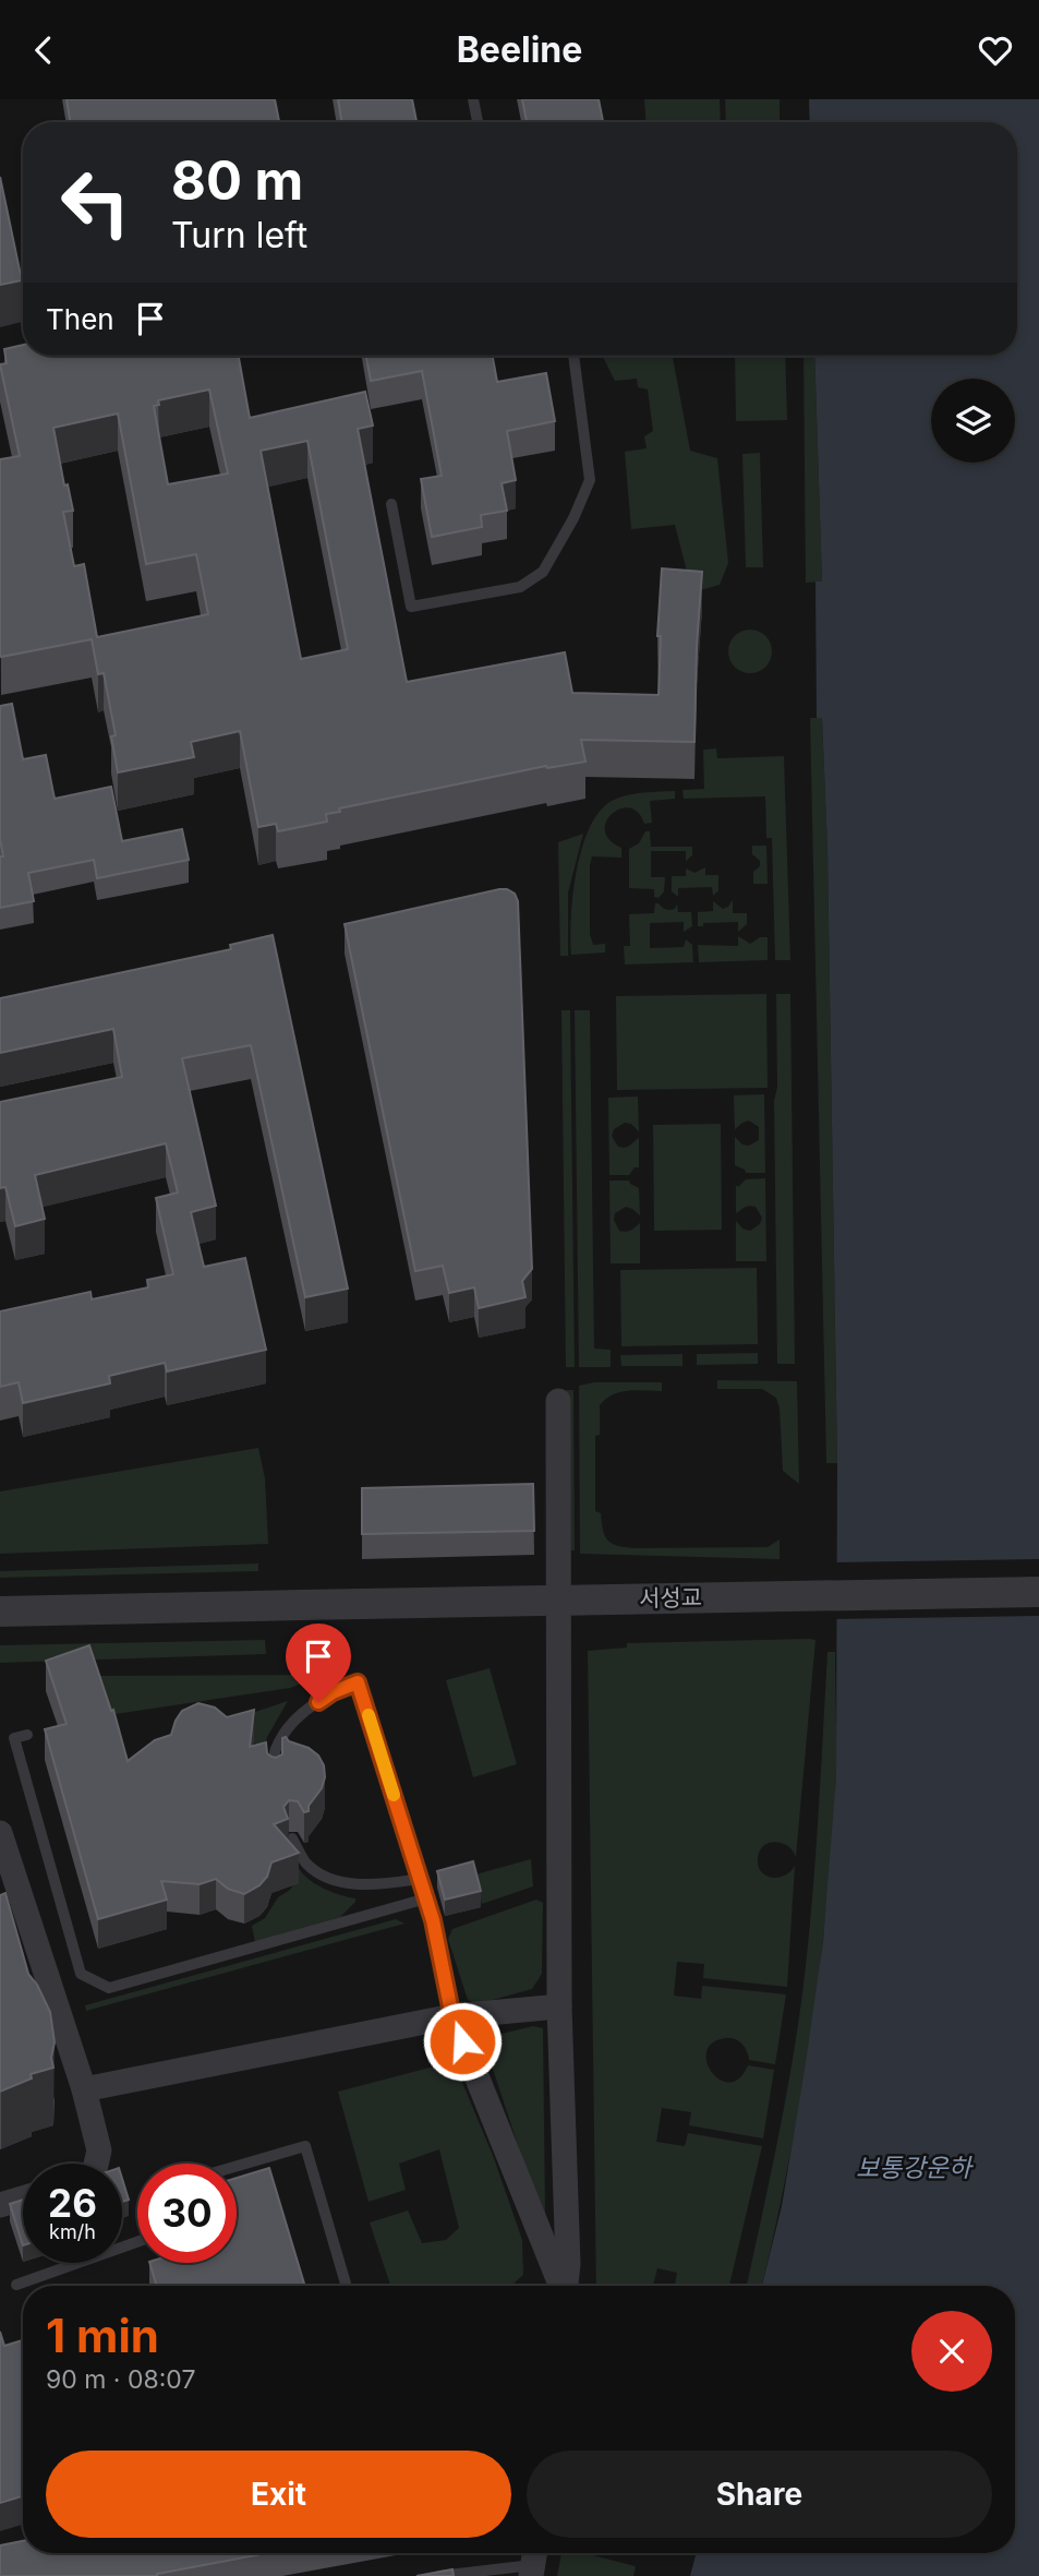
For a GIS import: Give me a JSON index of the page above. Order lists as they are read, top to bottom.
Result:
{
  "streets": {
    "street": ["서성교"]
  },
  "water": ["보통강운하"],
  "page": {
    "header": "Beeline",
    "turn": ["80 m", "Turn left"],
    "then": "Then",
    "speed": "26 km/h",
    "limit": "30",
    "heading": ["1 min", "90 m · 08:07"],
    "buttons": ["Exit", "Share"]
  }
}
